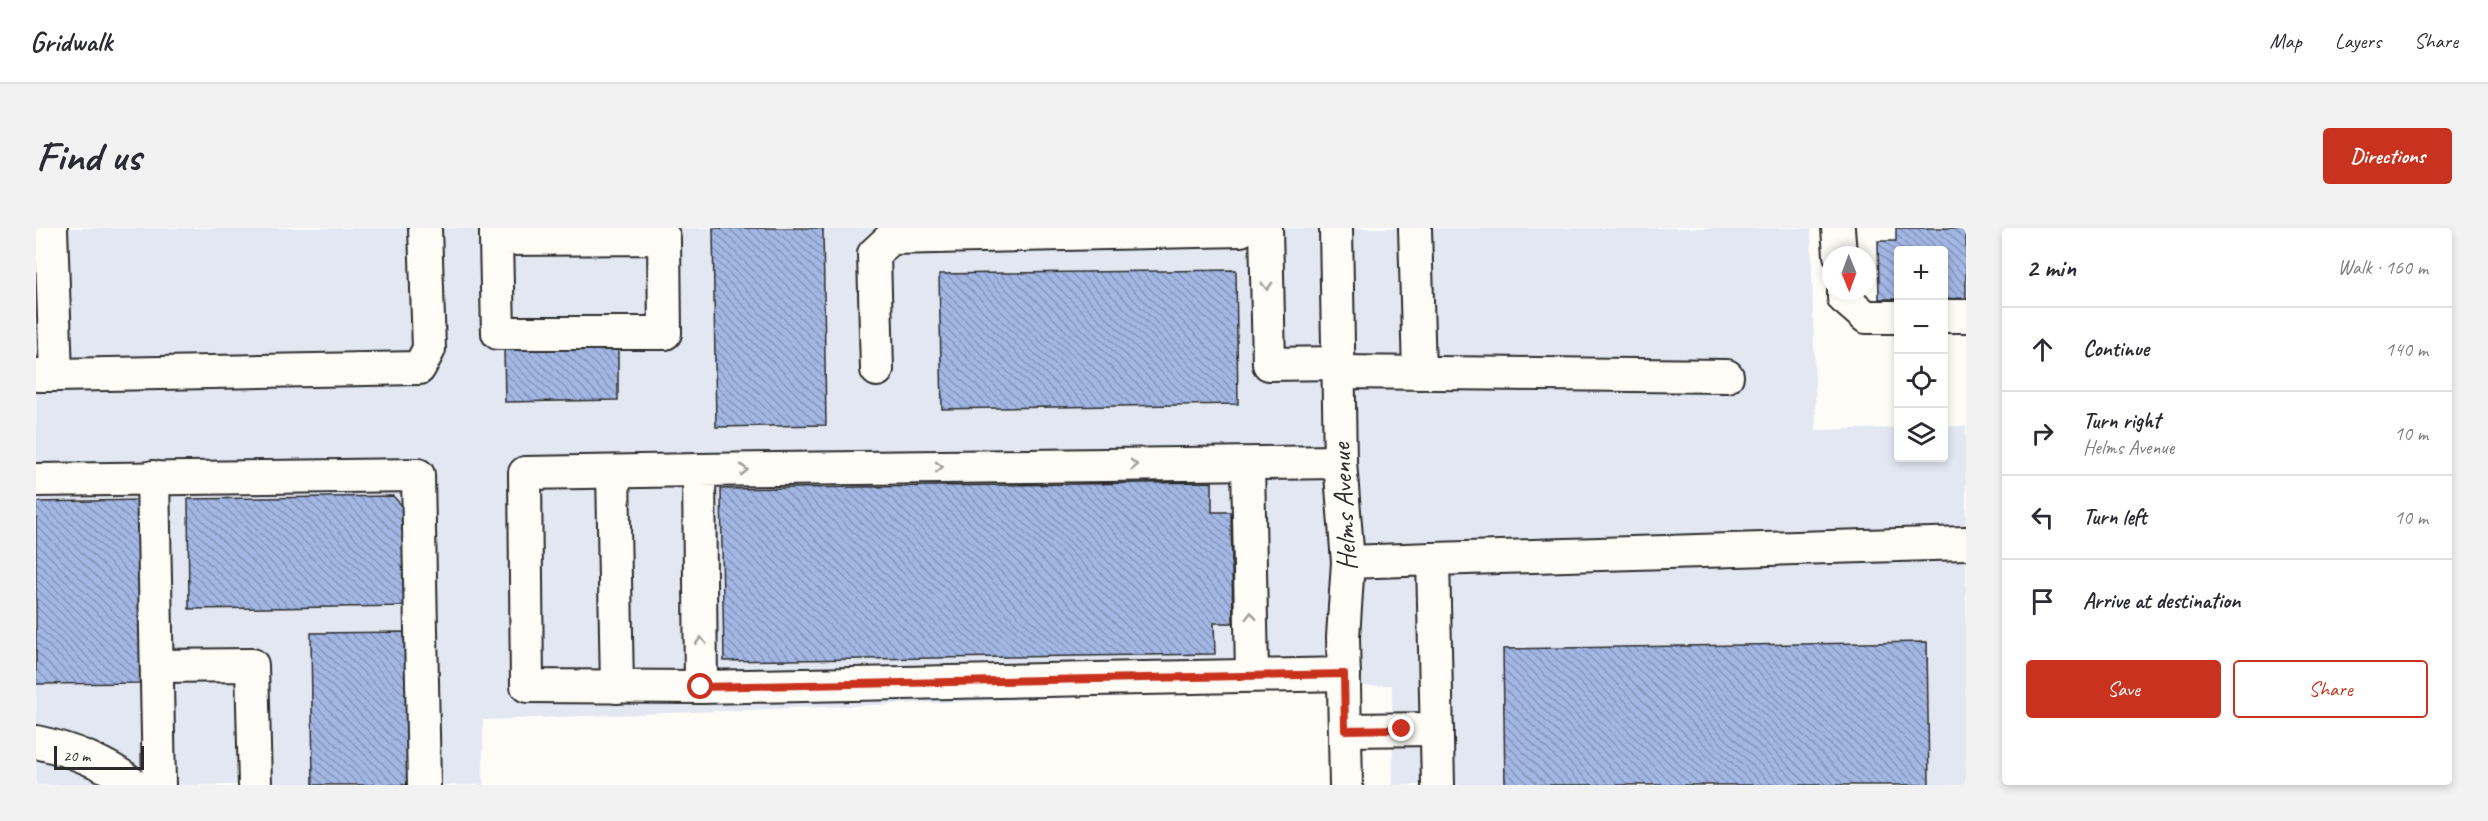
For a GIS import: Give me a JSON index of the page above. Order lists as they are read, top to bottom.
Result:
{
  "streets": {
    "street": ["Helms Avenue"]
  },
  "scale_bar": "20 m",
  "north": "bottom",
  "page": {
    "header": "Gridwalk",
    "nav": ["Map", "Layers", "Share"],
    "buttons": [
      "Directions",
      ["Save", "Share"]
    ],
    "title": "Find us",
    "heading": ["2 min", "Walk · 160 m"],
    "map_buttons": ["+", "−"],
    "list": [
      ["Continue", "140 m"],
      ["Turn right", "Helms Avenue", "10 m"],
      ["Turn left", "10 m"],
      "Arrive at destination"
    ],
    "scale": "20 m"
  }
}
